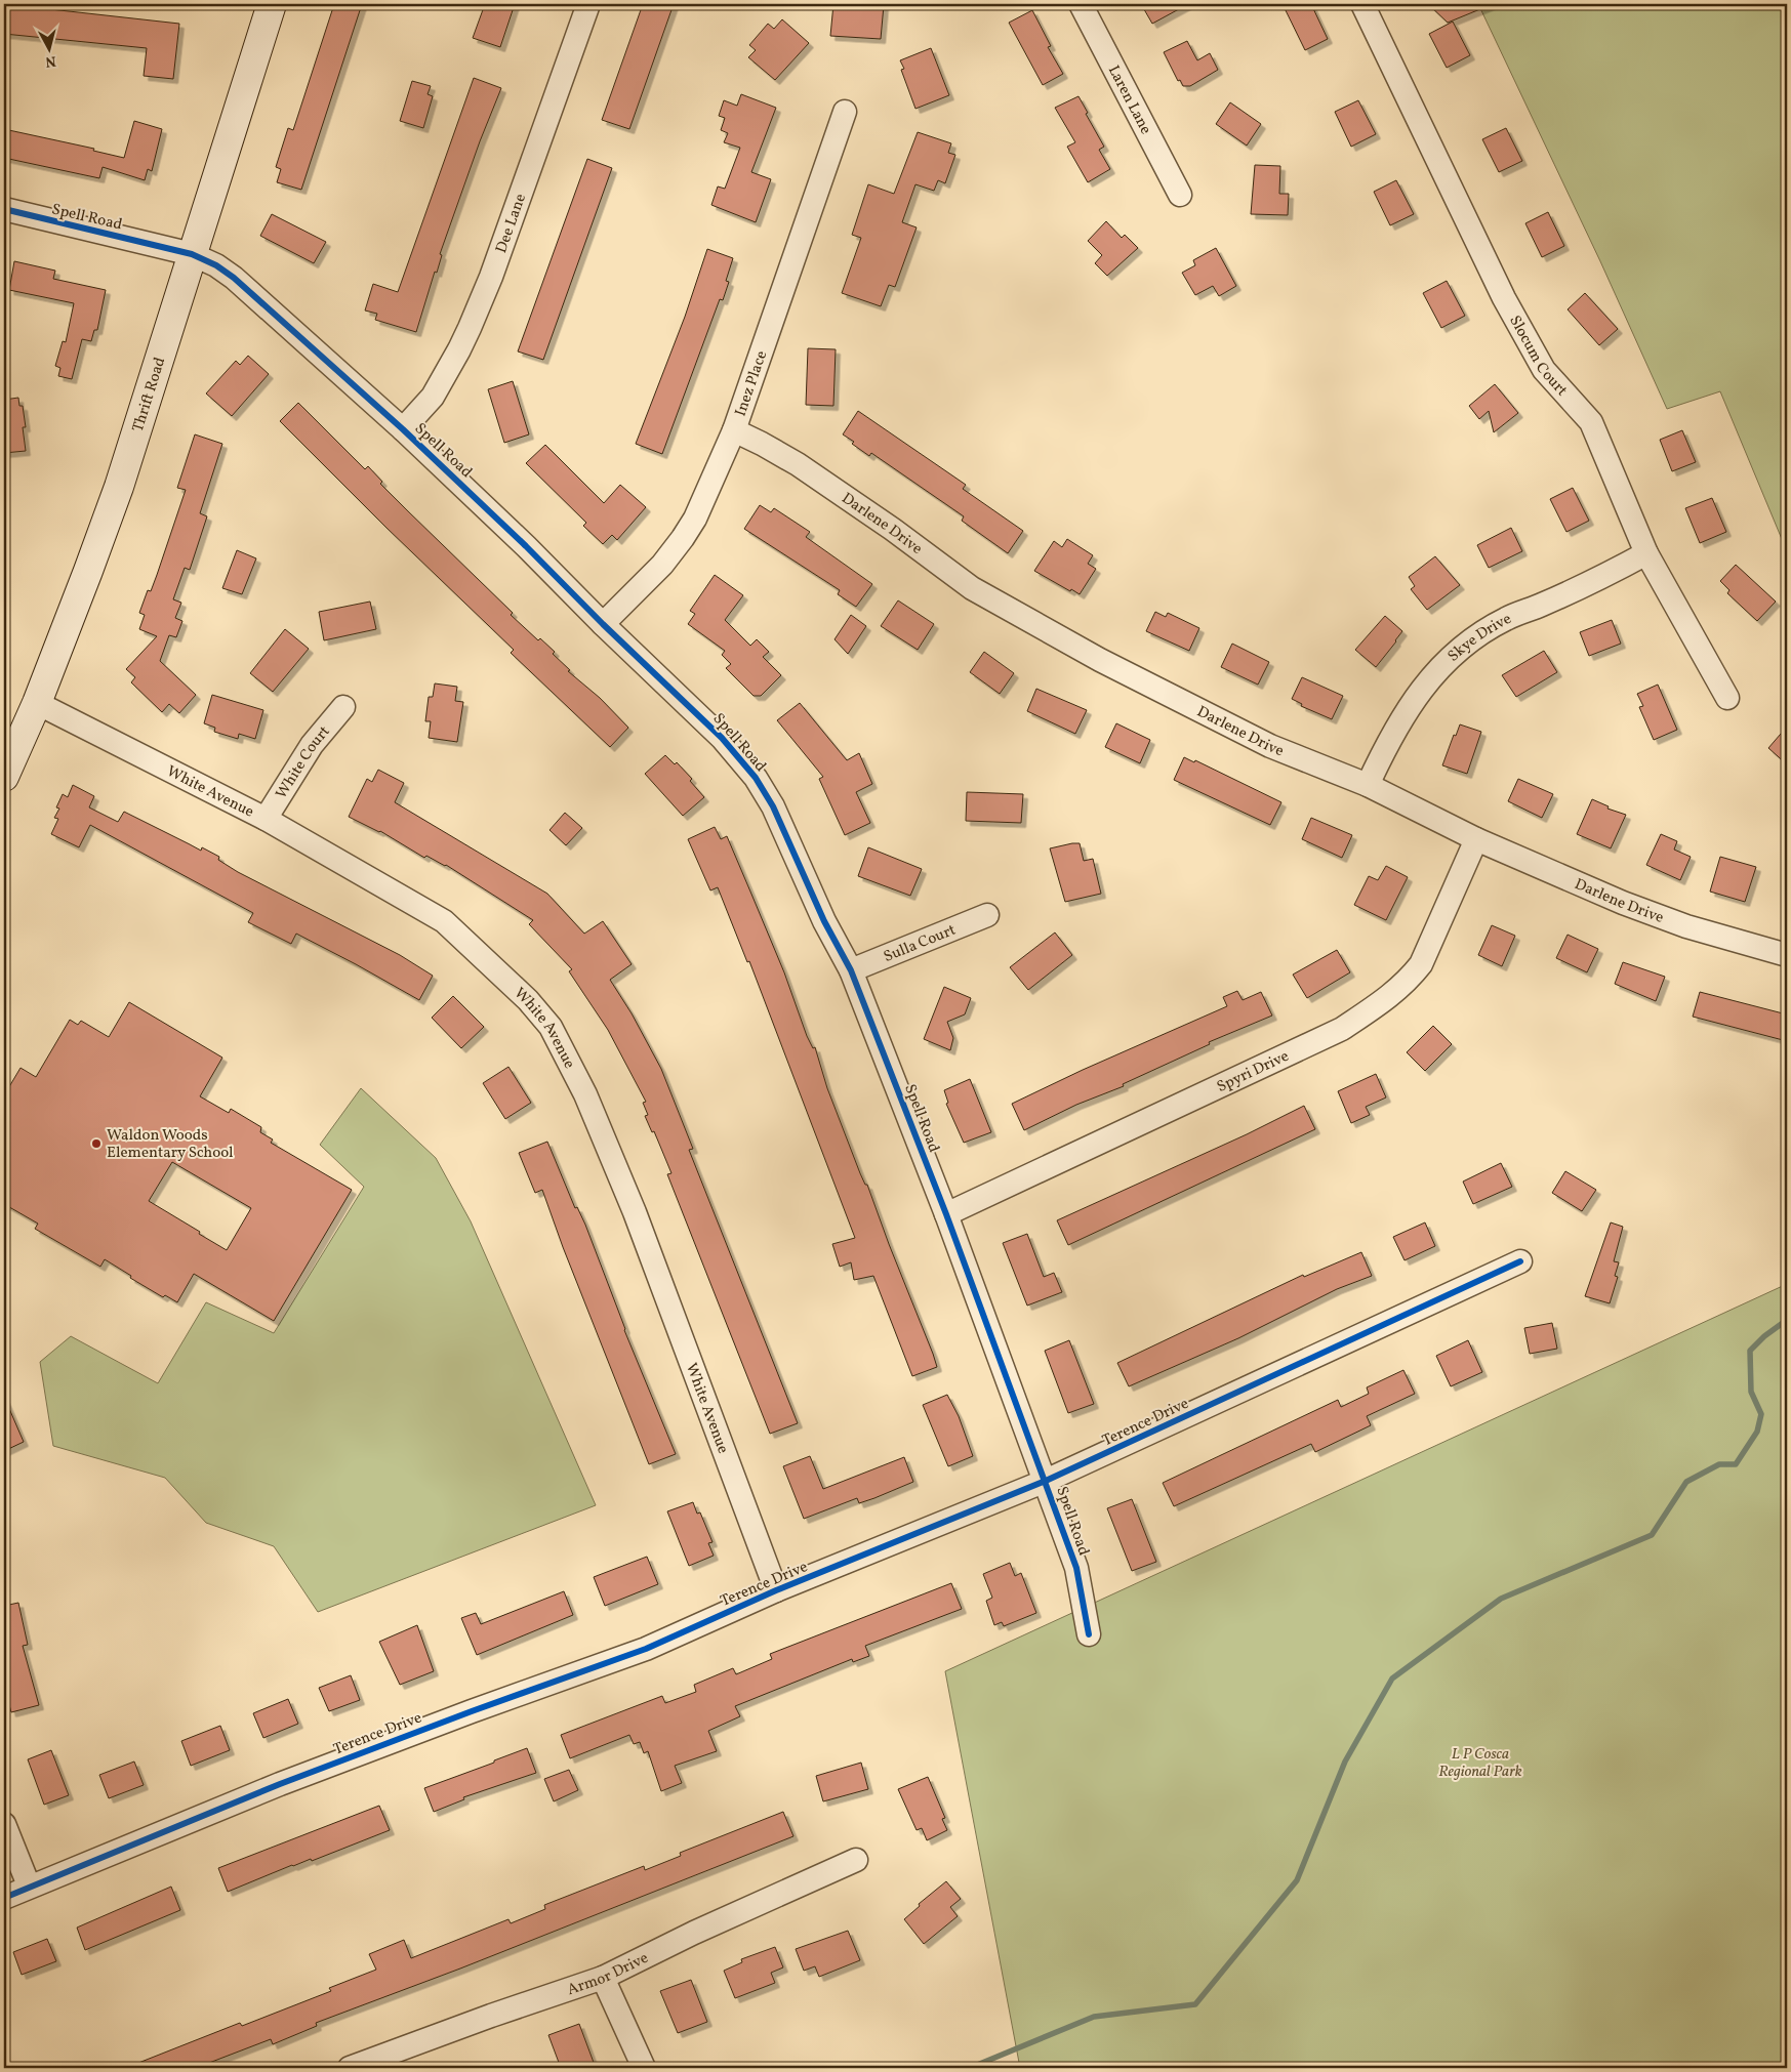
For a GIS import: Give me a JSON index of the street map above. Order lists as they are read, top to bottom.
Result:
{
  "streets": {
    "street": [
      "Laren Lane",
      "Spell Road",
      "Dee Lane",
      "Slocum Court",
      "Inez Place",
      "Thrift Road",
      "Darlene Drive",
      "Skye Drive",
      "White Court",
      "White Avenue",
      "Sulla Court",
      "Spyri Drive",
      "Terence Drive",
      "Armor Drive"
    ]
  },
  "crossings": [
    ["Spell Road", "Dee Lane"],
    ["Spell Road", "Inez Place"],
    ["Spell Road", "Thrift Road"],
    ["Spell Road", "Sulla Court"],
    ["Spell Road", "Spyri Drive"],
    ["Spell Road", "Terence Drive"],
    ["Slocum Court", "Skye Drive"],
    ["Inez Place", "Darlene Drive"],
    ["Thrift Road", "White Avenue"],
    ["Darlene Drive", "Skye Drive"],
    ["Darlene Drive", "Spyri Drive"],
    ["White Court", "White Avenue"],
    ["White Avenue", "Terence Drive"]
  ],
  "parks": ["L P Cosca Regional Park"],
  "places": ["Waldon Woods Elementary School"],
  "north": "bottom"
}
